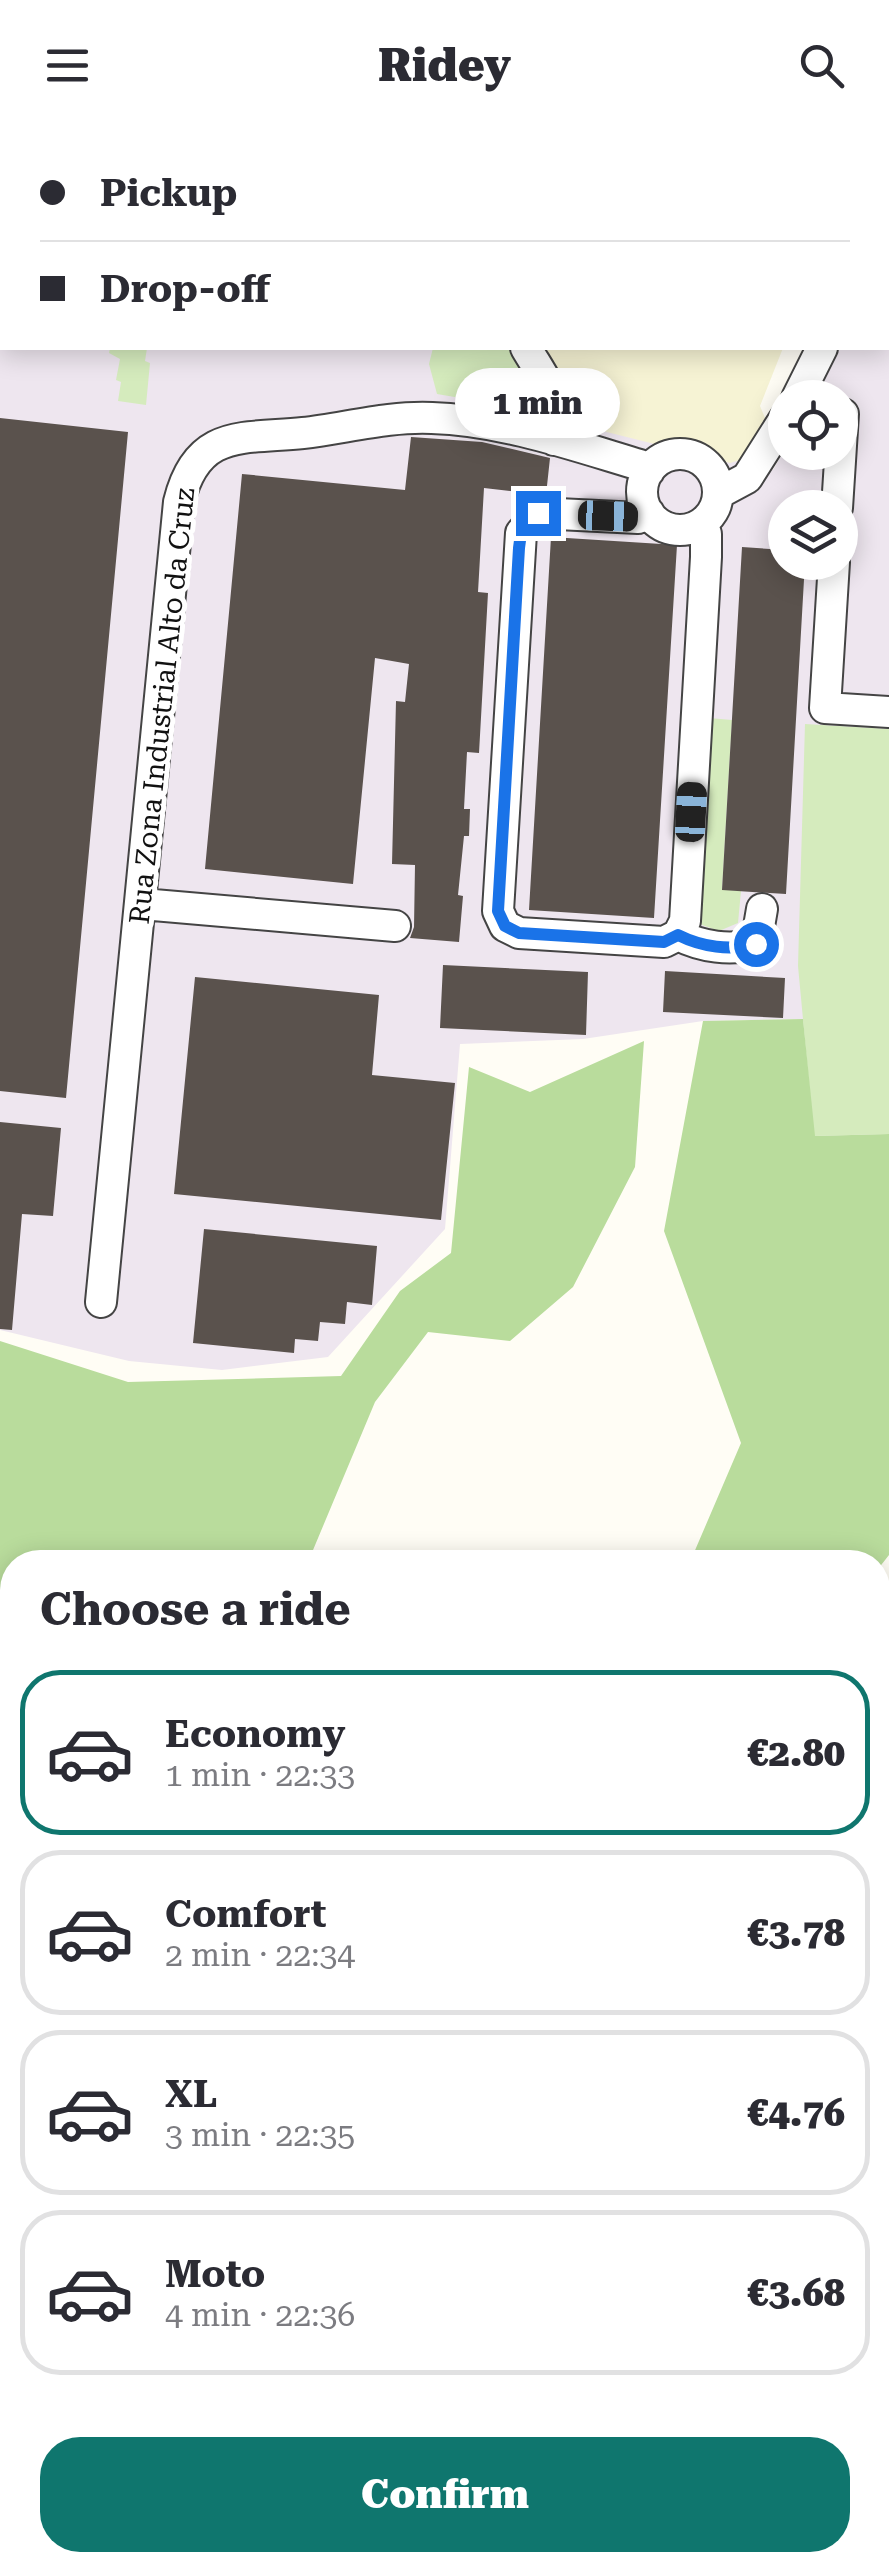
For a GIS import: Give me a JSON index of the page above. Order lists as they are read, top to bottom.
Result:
{
  "streets": {
    "street": ["Rua Zona Industrial Alto da Cruz"]
  },
  "page": {
    "header": "Ridey",
    "banner": ["Pickup", "Drop-off"],
    "bubble": "1 min",
    "heading": "Choose a ride",
    "list": [
      {
        "name": "Economy",
        "note": "1 min · 22:33",
        "value": "€2.80"
      },
      {
        "name": "Comfort",
        "note": "2 min · 22:34",
        "value": "€3.78"
      },
      {
        "name": "XL",
        "note": "3 min · 22:35",
        "value": "€4.76"
      },
      {
        "name": "Moto",
        "note": "4 min · 22:36",
        "value": "€3.68"
      }
    ],
    "buttons": "Confirm"
  }
}
